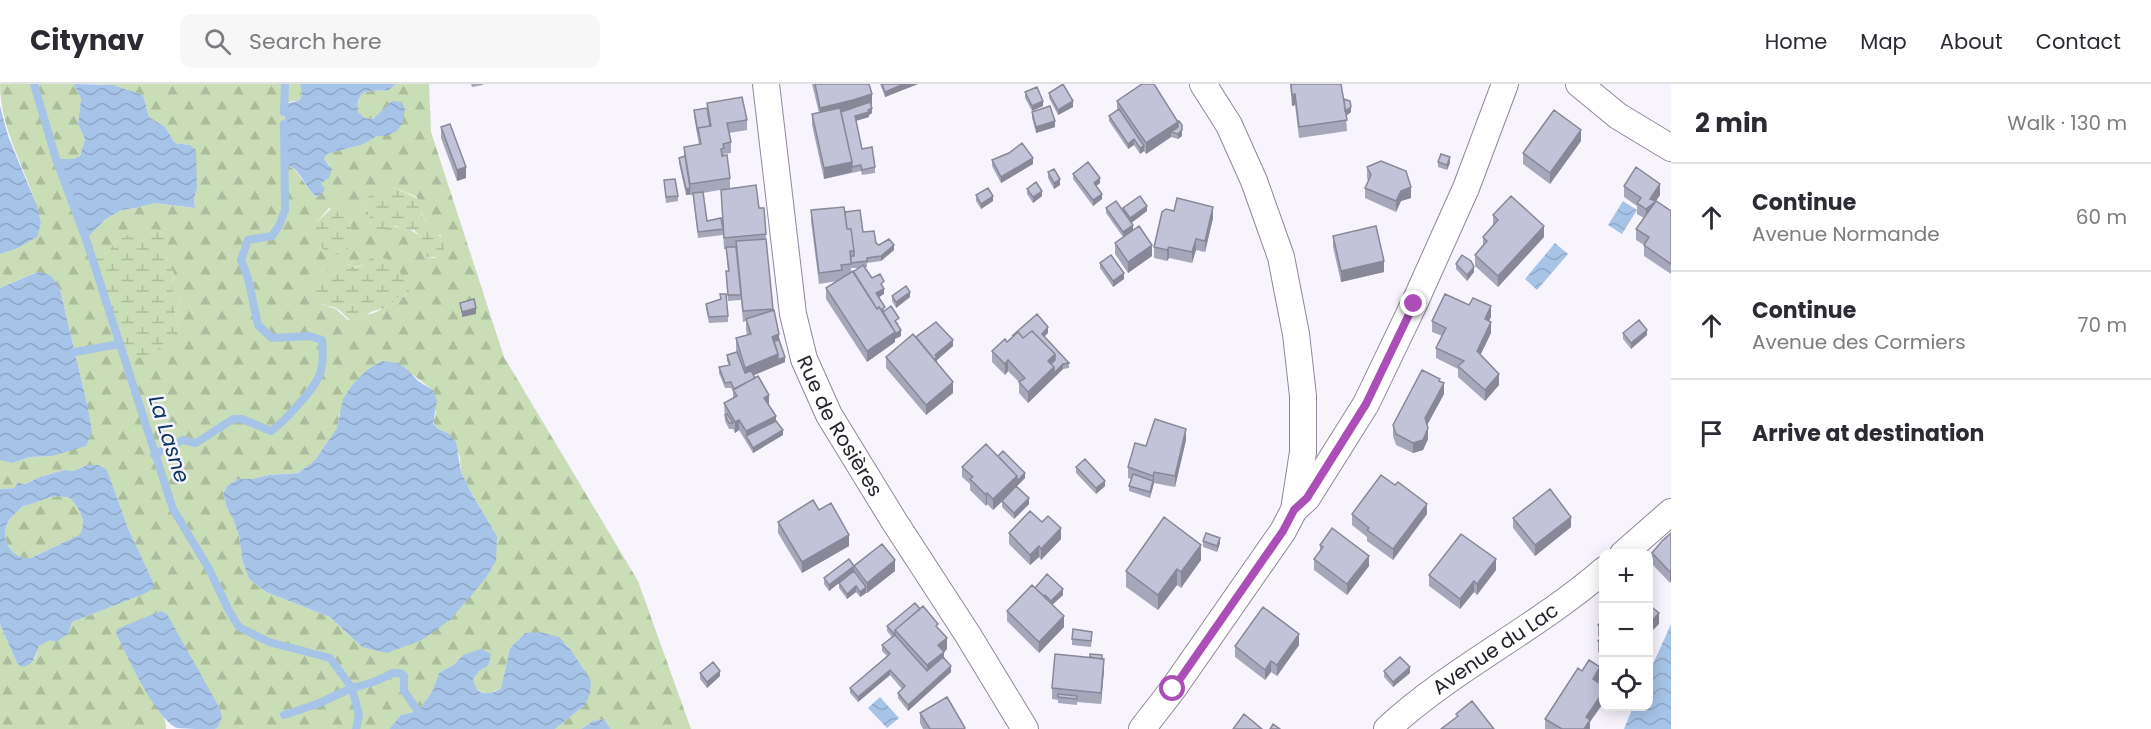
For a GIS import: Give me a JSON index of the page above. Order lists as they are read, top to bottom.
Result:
{
  "streets": {
    "street": ["Rue de Rosières", "Avenue du Lac"]
  },
  "water": ["La Lasne"],
  "page": {
    "header": "Citynav",
    "search": "Search here",
    "nav": [
      "Home",
      "Map",
      "About",
      "Contact"
    ],
    "heading": ["2 min", "Walk · 130 m"],
    "list": [
      ["Continue", "Avenue Normande", "60 m"],
      ["Continue", "Avenue des Cormiers", "70 m"],
      "Arrive at destination"
    ],
    "map_buttons": ["+", "−"]
  }
}
